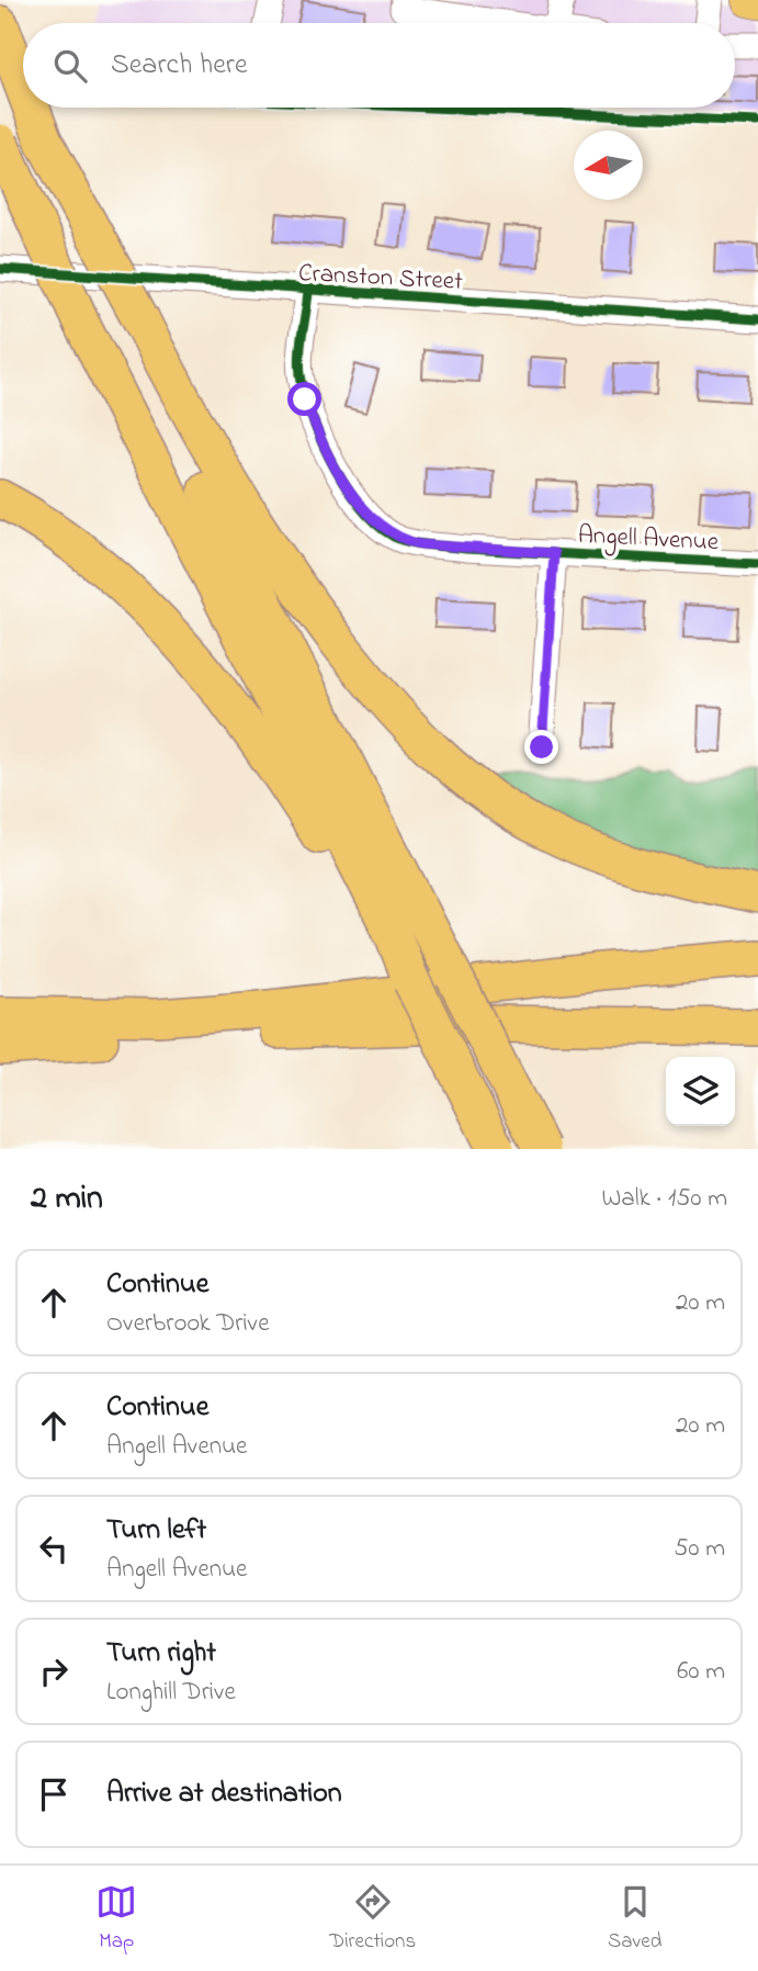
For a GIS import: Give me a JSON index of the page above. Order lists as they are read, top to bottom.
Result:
{
  "streets": {
    "street": ["Cranston Street", "Angell Avenue"]
  },
  "crossings": [
    ["Cranston Street", "Angell Avenue"]
  ],
  "north": "left",
  "page": {
    "search": "Search here",
    "heading": ["2 min", "Walk · 150 m"],
    "list": [
      ["Continue", "Overbrook Drive", "20 m"],
      ["Continue", "Angell Avenue", "20 m"],
      ["Turn left", "Angell Avenue", "50 m"],
      ["Turn right", "Longhill Drive", "60 m"],
      "Arrive at destination"
    ],
    "nav": ["Map", "Directions", "Saved"]
  }
}
